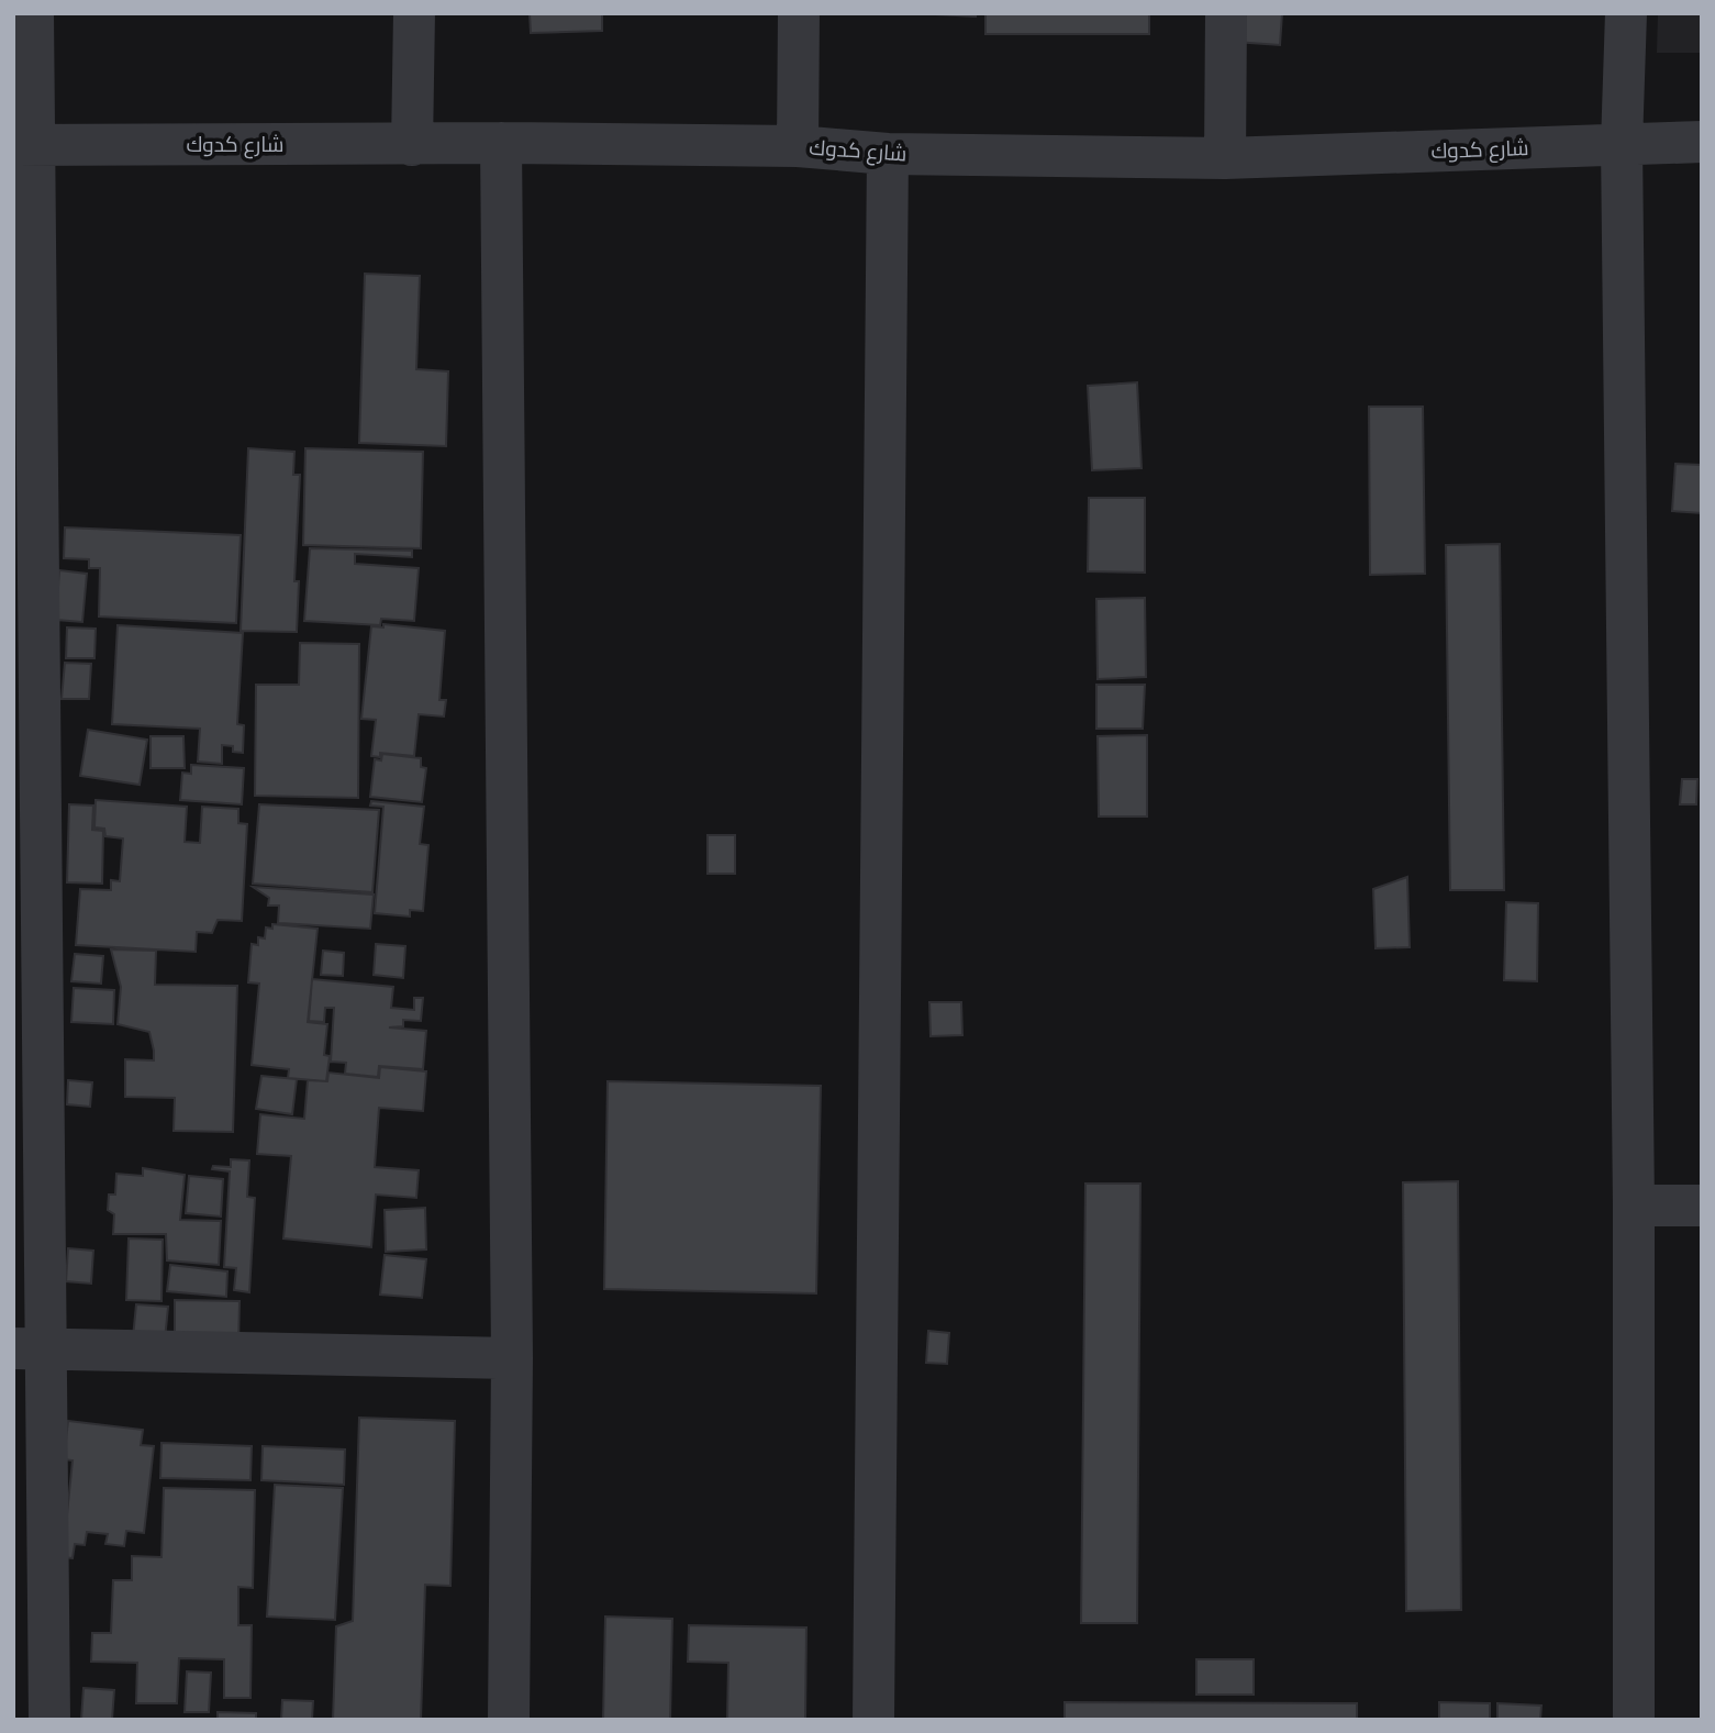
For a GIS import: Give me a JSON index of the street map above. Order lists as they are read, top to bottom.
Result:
{
  "streets": {
    "street": ["شارع كدوك"]
  }
}
